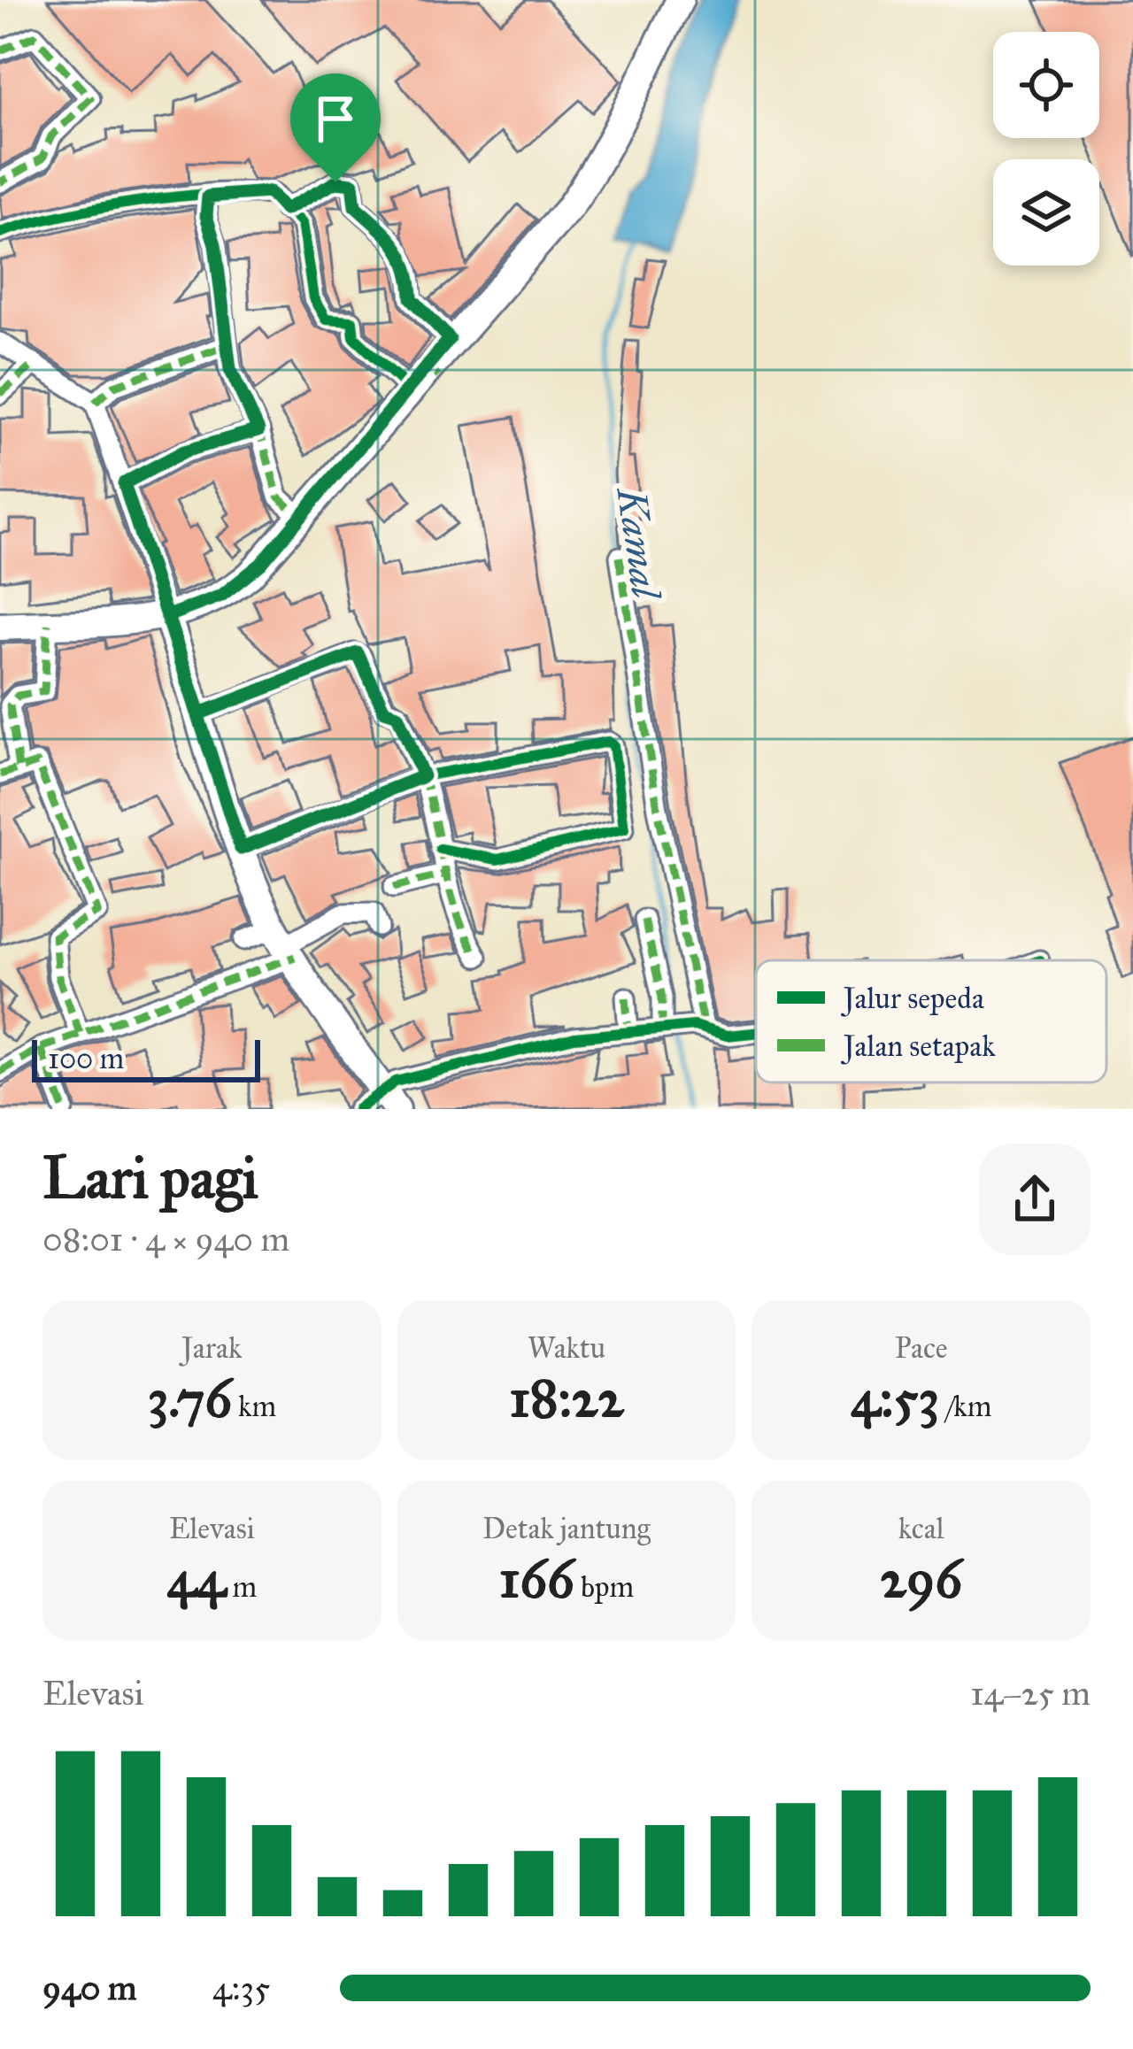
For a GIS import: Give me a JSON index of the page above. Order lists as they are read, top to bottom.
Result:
{
  "water": ["Kamal"],
  "legend": ["Jalur sepeda", "Jalan setapak"],
  "scale_bar": "100 m",
  "page": {
    "scale": "100 m",
    "heading": ["Lari pagi", "08:01 · 4 × 940 m"],
    "stats": [
      ["Jarak", "3.76 km"],
      ["Waktu", "18:22"],
      ["Pace", "4:53 /km"],
      ["Elevasi", "44 m"],
      ["Detak jantung", "166 bpm"],
      ["kcal", "296"]
    ],
    "chart": ["Elevasi", "14–25 m"],
    "list": [
      {
        "name": "940 m",
        "note": "4:35"
      }
    ]
  }
}
